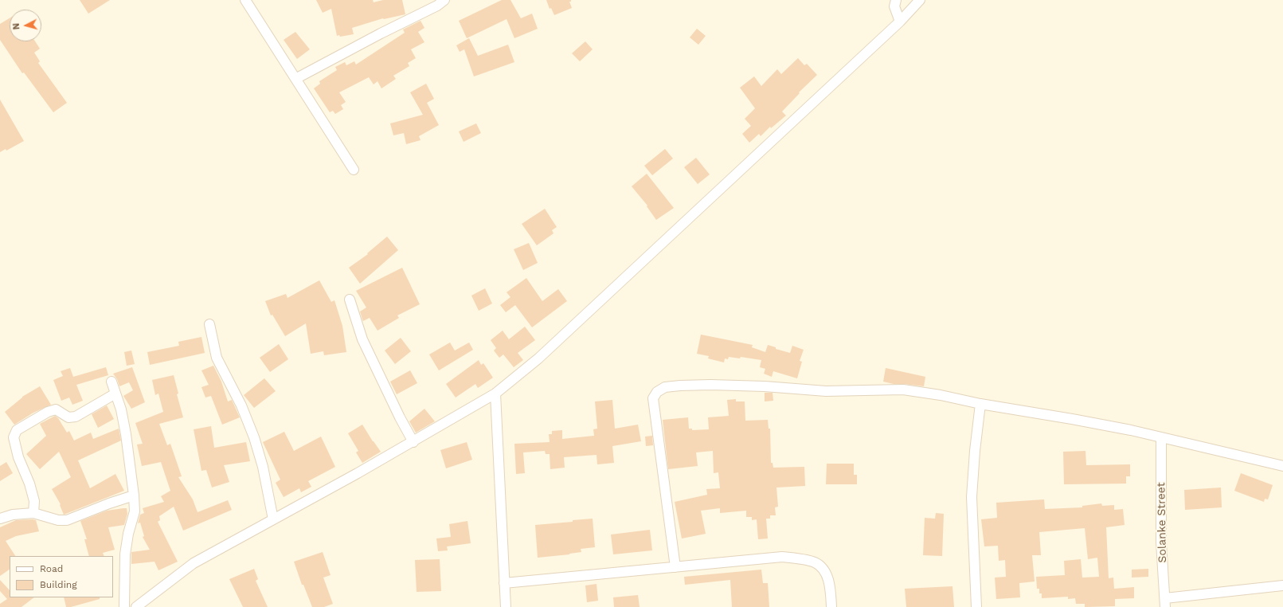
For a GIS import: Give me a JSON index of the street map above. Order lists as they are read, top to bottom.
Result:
{
  "streets": {
    "street": ["Solanke Street"]
  },
  "legend": ["Road", "Building"],
  "north": "left"
}
